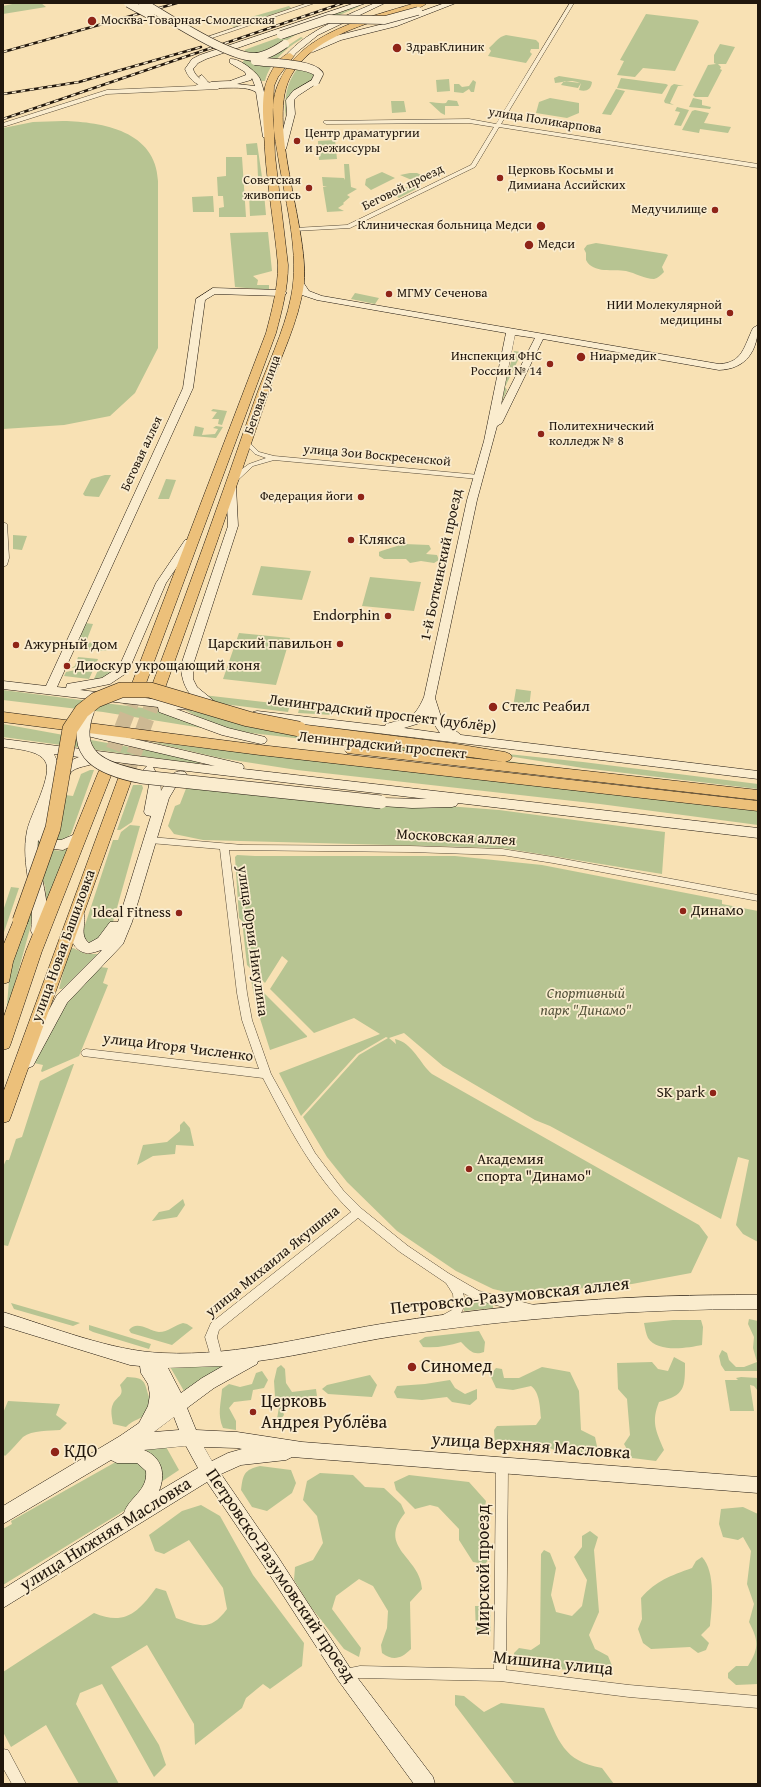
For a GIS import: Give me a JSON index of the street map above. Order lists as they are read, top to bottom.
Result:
{
  "streets": {
    "main road": [
      "Беговая улица",
      "Беговая аллея",
      "1-й Боткинский проезд",
      "Ленинградский проспект (дублёр)",
      "Ленинградский проспект",
      "улица Новая Башиловка",
      "Петровско-Разумовская аллея",
      "улица Верхняя Масловка",
      "улица Нижняя Масловка",
      "Петровско-Разумовский проезд"
    ],
    "street": [
      "улица Поликарпова",
      "Беговой проезд",
      "улица Зои Воскресенской",
      "Московская аллея",
      "улица Юрия Никулина",
      "улица Игоря Численко",
      "улица Михаила Якушина",
      "Мирской проезд",
      "Мишина улица"
    ]
  },
  "crossings": [
    ["улица Поликарпова", "Беговой проезд"],
    ["Беговой проезд", "Беговая улица"],
    ["Беговая улица", "Беговая аллея"],
    ["Беговая улица", "улица Зои Воскресенской"],
    ["Беговая улица", "Ленинградский проспект (дублёр)"],
    ["Беговая аллея", "Ленинградский проспект (дублёр)"],
    ["улица Зои Воскресенской", "1-й Боткинский проезд"],
    ["1-й Боткинский проезд", "Ленинградский проспект (дублёр)"],
    ["Московская аллея", "улица Юрия Никулина"],
    ["улица Юрия Никулина", "улица Игоря Численко"],
    ["улица Юрия Никулина", "улица Михаила Якушина"],
    ["улица Юрия Никулина", "Петровско-Разумовская аллея"],
    ["улица Михаила Якушина", "Петровско-Разумовская аллея"],
    ["Петровско-Разумовская аллея", "улица Верхняя Масловка"],
    ["Петровско-Разумовская аллея", "Петровско-Разумовский проезд"],
    ["улица Верхняя Масловка", "улица Нижняя Масловка"],
    ["улица Верхняя Масловка", "Мирской проезд"],
    ["улица Верхняя Масловка", "Петровско-Разумовский проезд"],
    ["улица Нижняя Масловка", "Петровско-Разумовский проезд"],
    ["Мирской проезд", "Мишина улица"],
    ["Петровско-Разумовский проезд", "Мишина улица"]
  ],
  "parks": ["Спортивный парк \"Динамо\""],
  "places": [
    "Москва-Товарная-Смоленская",
    "ЗдравКлиник",
    "Центр драматургии и режиссуры",
    "Церковь Косьмы и Димиана Ассийских",
    "Советская живопись",
    "Медучилище",
    "Клиническая больница Медси",
    "Медси",
    "МГМУ Сеченова",
    "НИИ Молекулярной медицины",
    "Ниармедик",
    "Инспекция ФНС России № 14",
    "Политехнический колледж № 8",
    "Федерация йоги",
    "Клякса",
    "Endorphin",
    "Царский павильон",
    "Ажурный дом",
    "Диоскур укрощающий коня",
    "Стелс Реабил",
    "Динамо",
    "Ideal Fitness",
    "SK park",
    "Академия спорта \"Динамо\"",
    "Синомед",
    "Церковь Андрея Рублёва",
    "КДО"
  ]
}
